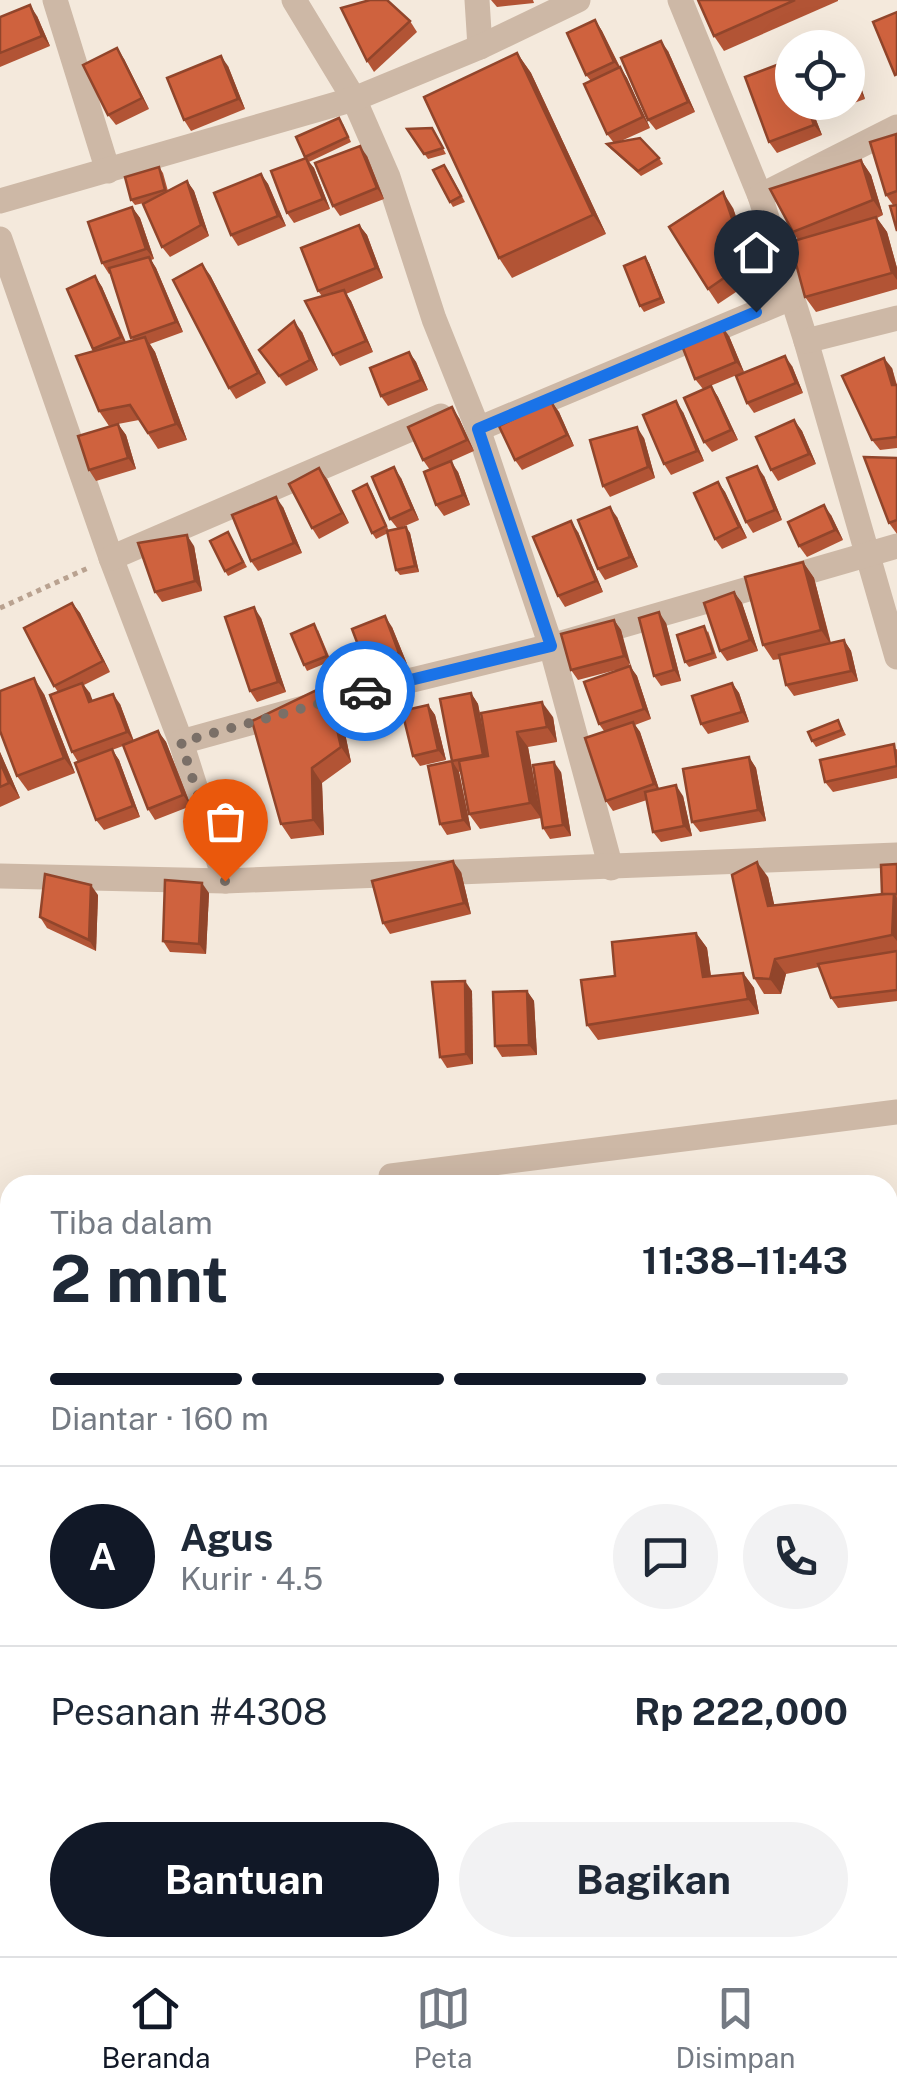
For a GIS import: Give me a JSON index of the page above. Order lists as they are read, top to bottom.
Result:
{
  "page": {
    "heading": ["2 mnt", "Tiba dalam", "11:38–11:43"],
    "panel": [
      "Agus",
      "Kurir · 4.5",
      "Pesanan #4308",
      "Rp 222,000"
    ],
    "bar": "Diantar · 160 m",
    "round": "A",
    "buttons": ["Bantuan", "Bagikan"],
    "tabs": ["Beranda", "Peta", "Disimpan"]
  }
}
